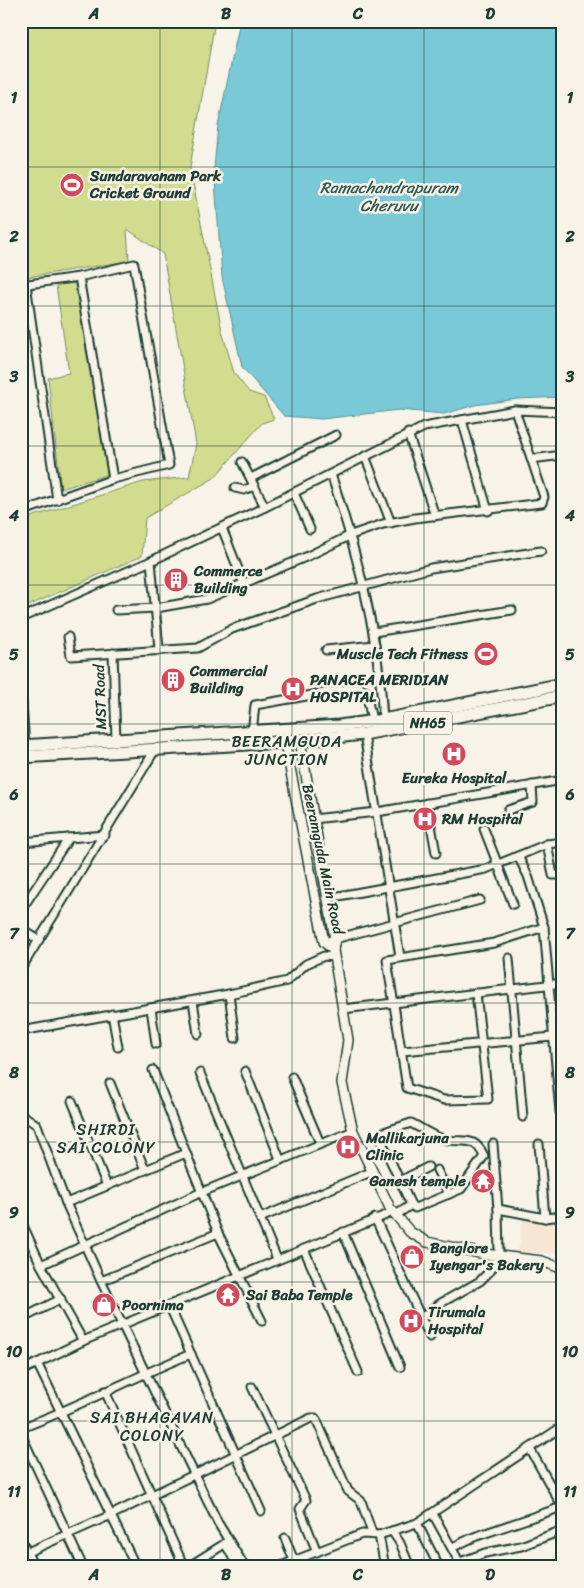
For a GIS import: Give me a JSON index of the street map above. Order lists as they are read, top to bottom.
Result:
{
  "streets": {
    "highway": ["NH65"],
    "main road": ["Beeramguda Main Road"],
    "street": ["MST Road"]
  },
  "crossings": [
    ["MST Road", "NH65"],
    ["NH65", "Beeramguda Main Road"]
  ],
  "districts": ["BEERAMGUDA JUNCTION", "SHIRDI SAI COLONY", "SAI BHAGAVAN COLONY"],
  "water": ["Ramachandrapuram Cheruvu"],
  "places": {
    "sports": ["Sundaravanam Park Cricket Ground", "Muscle Tech Fitness"],
    "building": ["Commerce Building", "Commercial Building"],
    "hospital": [
      "PANACEA MERIDIAN HOSPITAL",
      "Eureka Hospital",
      "RM Hospital",
      "Mallikarjuna Clinic",
      "Tirumala Hospital"
    ],
    "temple": ["Ganesh temple", "Sai Baba Temple"],
    "shop": ["Banglore Iyengar's Bakery", "Poornima"]
  },
  "grid": {
    "columns": [
      "A",
      "B",
      "C",
      "D"
    ],
    "rows": [
      "1",
      "2",
      "3",
      "4",
      "5",
      "6",
      "7",
      "8",
      "9",
      "10",
      "11"
    ]
  }
}
